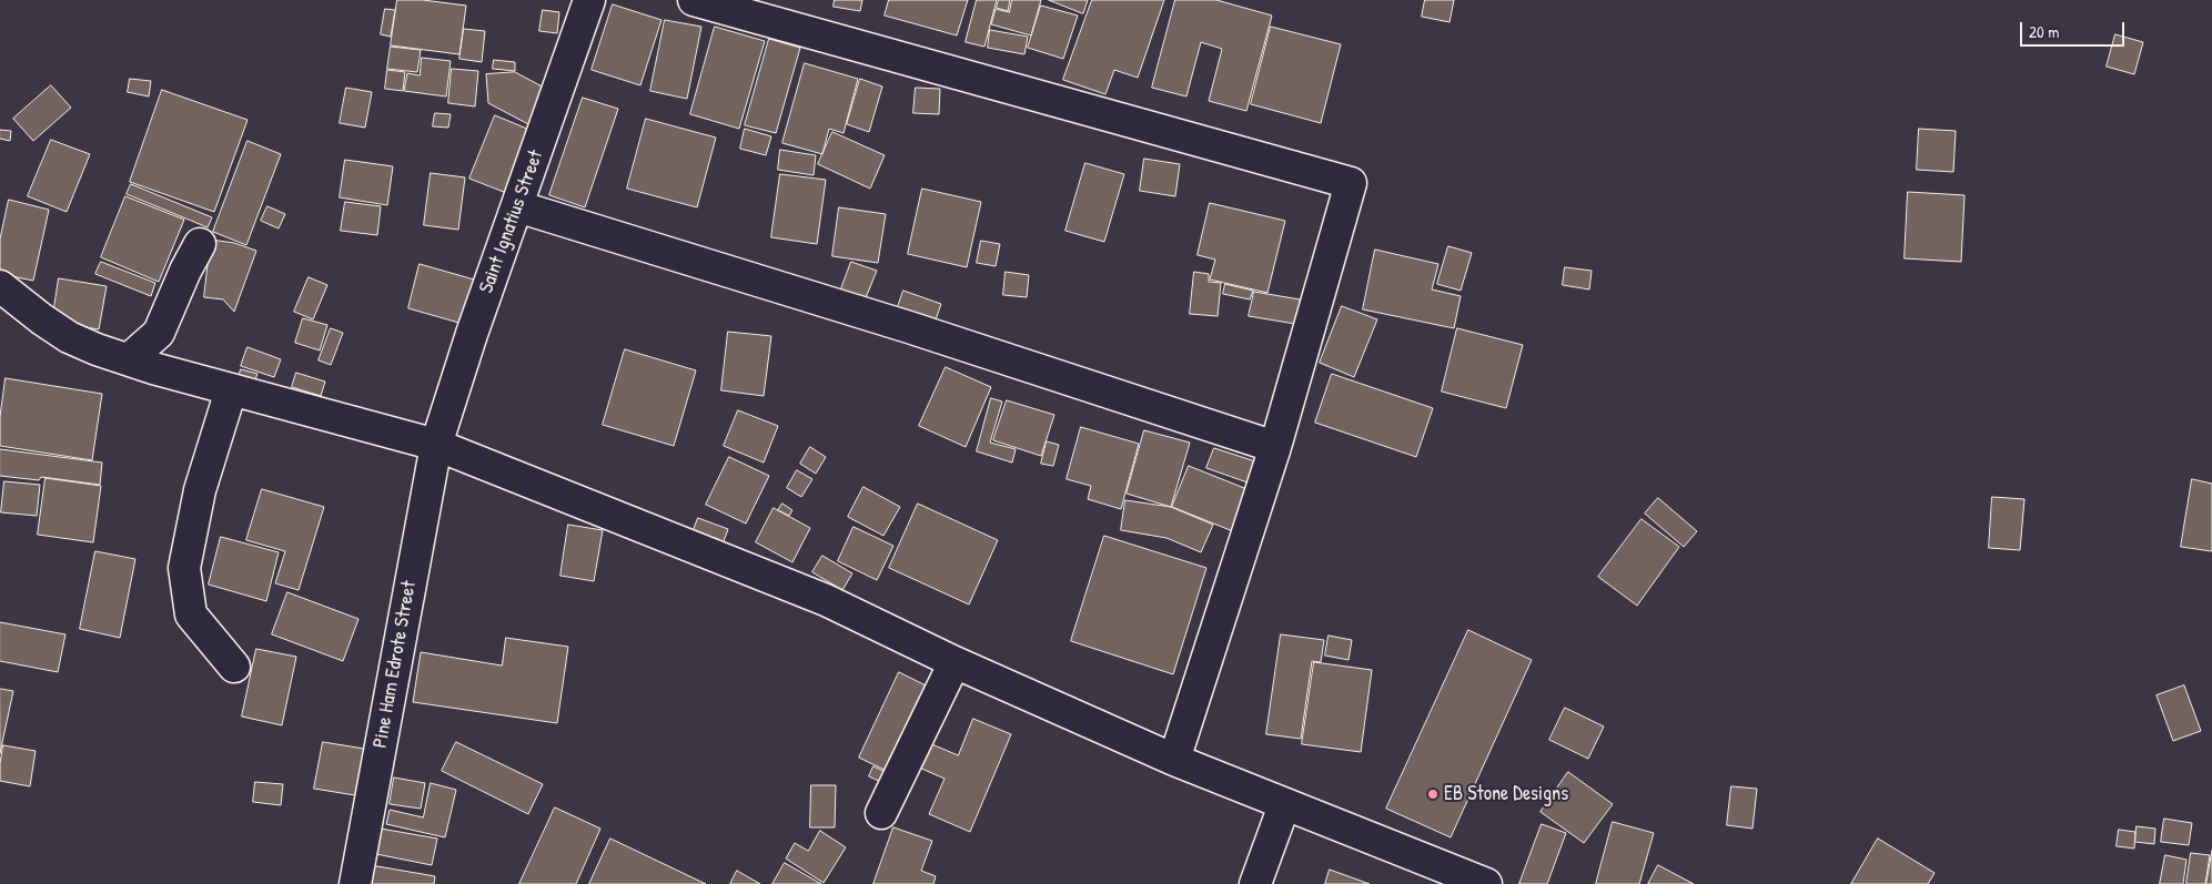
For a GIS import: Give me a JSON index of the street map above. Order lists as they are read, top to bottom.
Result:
{
  "streets": {
    "street": ["Saint Ignatius Street", "Pine Ham Edrote Street"]
  },
  "crossings": [
    ["Saint Ignatius Street", "Pine Ham Edrote Street"]
  ],
  "places": ["EB Stone Designs"],
  "scale_bar": "20 m"
}
